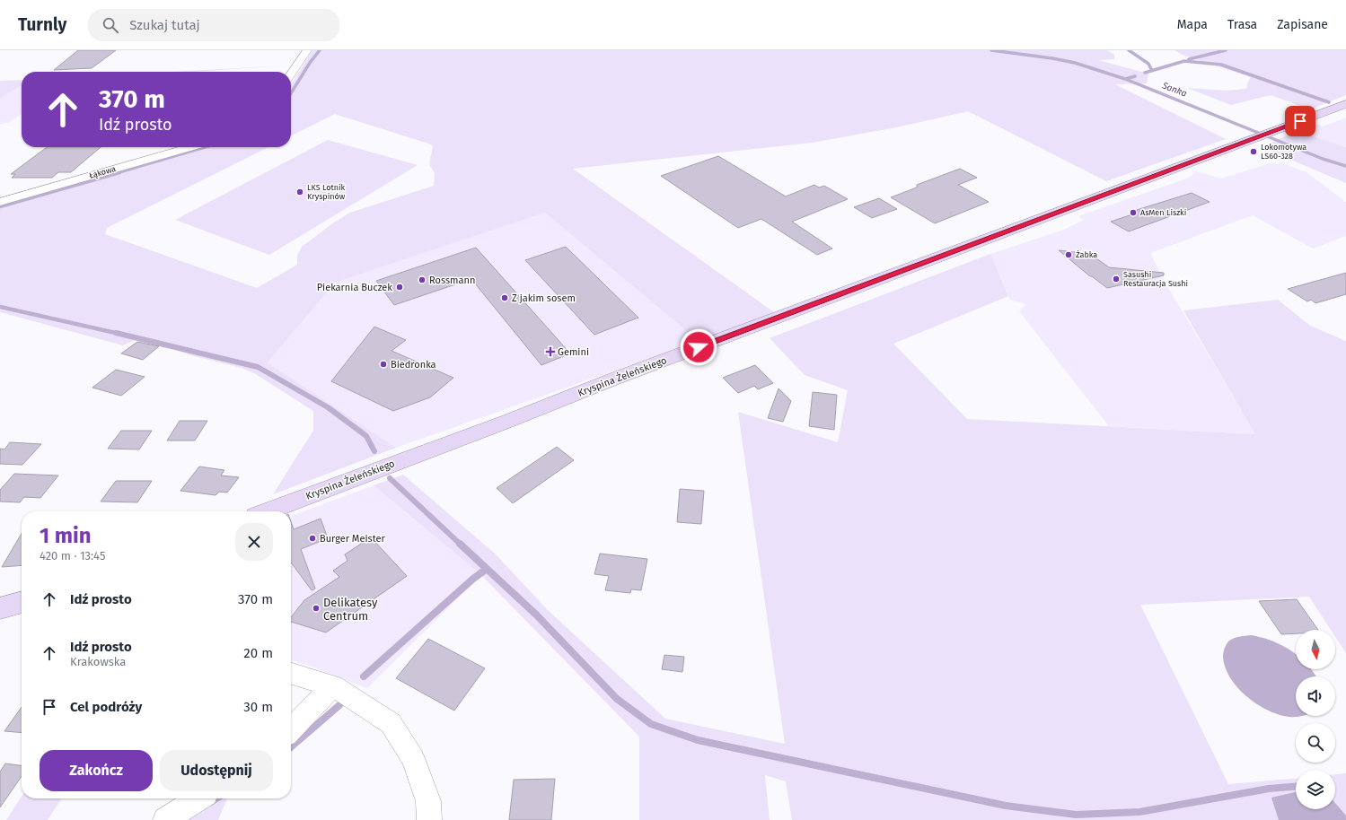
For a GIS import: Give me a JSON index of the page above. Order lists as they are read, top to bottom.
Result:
{
  "streets": {
    "main road": ["Kryspina Żeleńskiego"],
    "street": ["Łąkowa"]
  },
  "water": ["Sanka"],
  "places": {
    "other": [
      "Lokomotywa LS60-328",
      "LKS Lotnik Kryspinów",
      "AsMen Liszki",
      "Żabka",
      "Sasushi Restauracja Sushi",
      "Rossmann",
      "Piekarnia Buczek",
      "Z jakim sosem",
      "Biedronka",
      "Burger Meister",
      "Delikatesy Centrum"
    ],
    "health": ["Gemini"]
  },
  "north": "bottom",
  "page": {
    "header": "Turnly",
    "search": "Szukaj tutaj",
    "nav": ["Mapa", "Trasa", "Zapisane"],
    "turn": ["370 m", "Idź prosto"],
    "heading": ["1 min", "420 m · 13:45"],
    "list": [
      {
        "name": "Idź prosto",
        "value": "370 m"
      },
      {
        "name": "Idź prosto",
        "note": "Krakowska",
        "value": "20 m"
      },
      {
        "name": "Cel podróży",
        "value": "30 m"
      }
    ],
    "buttons": ["Zakończ", "Udostępnij"]
  }
}
